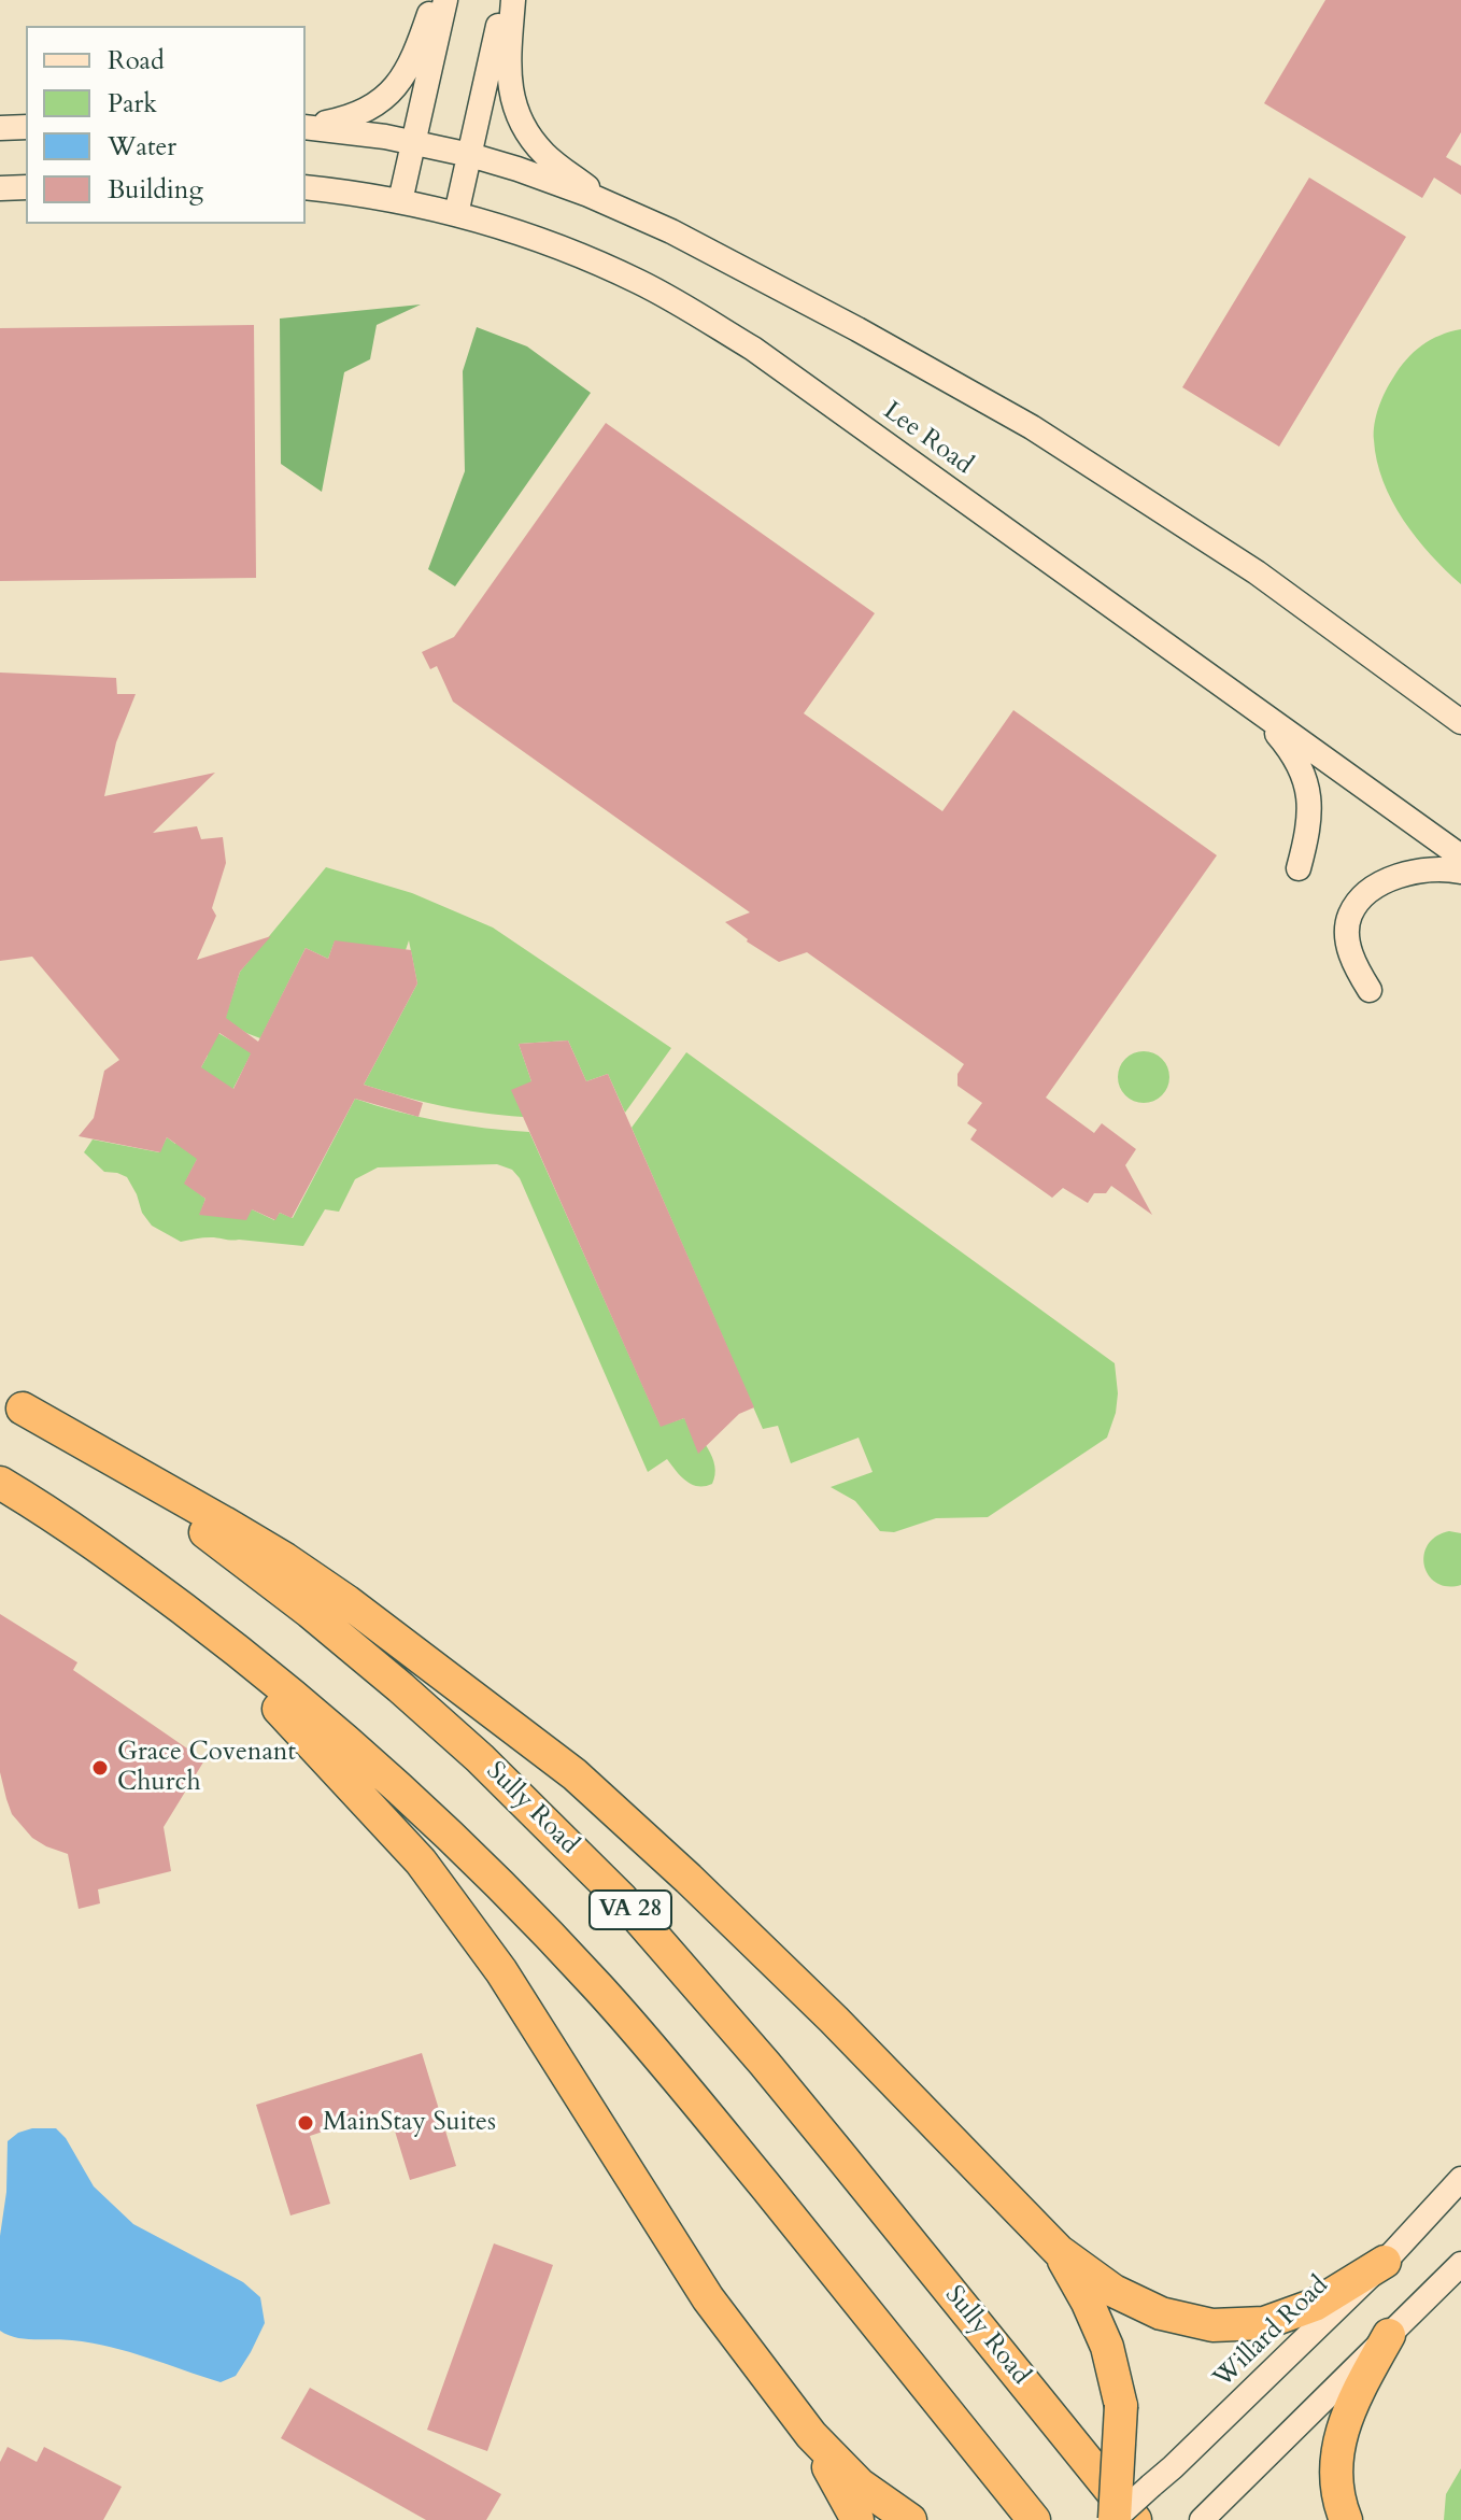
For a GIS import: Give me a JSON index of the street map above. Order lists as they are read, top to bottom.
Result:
{
  "streets": {
    "highway": ["Sully Road", "VA 28"],
    "street": ["Lee Road", "Willard Road"]
  },
  "places": ["Grace Covenant Church", "MainStay Suites"],
  "legend": [
    "Road",
    "Park",
    "Water",
    "Building"
  ]
}
